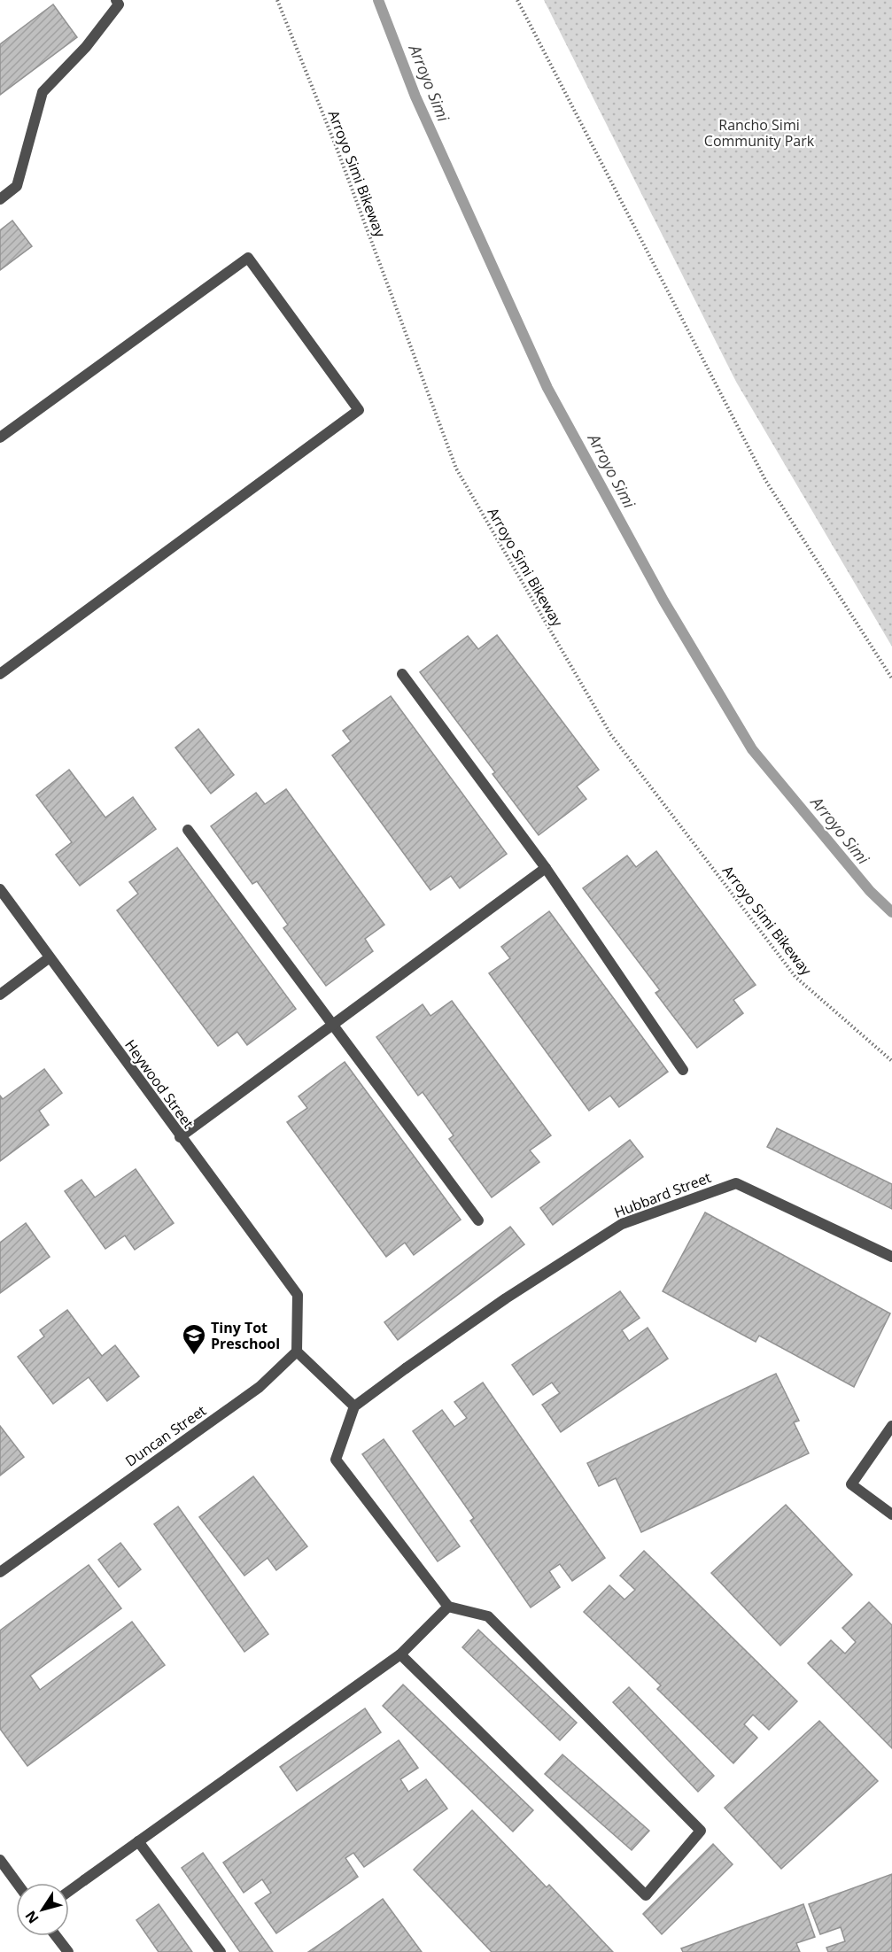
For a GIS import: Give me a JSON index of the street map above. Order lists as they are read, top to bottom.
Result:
{
  "streets": {
    "street": ["Heywood Street", "Hubbard Street", "Duncan Street"],
    "path": ["Arroyo Simi Bikeway"]
  },
  "crossings": [
    ["Heywood Street", "Duncan Street"]
  ],
  "water": ["Arroyo Simi"],
  "parks": ["Rancho Simi Community Park"],
  "places": {
    "school or university": ["Tiny Tot Preschool"]
  },
  "north": "bottom left"
}
